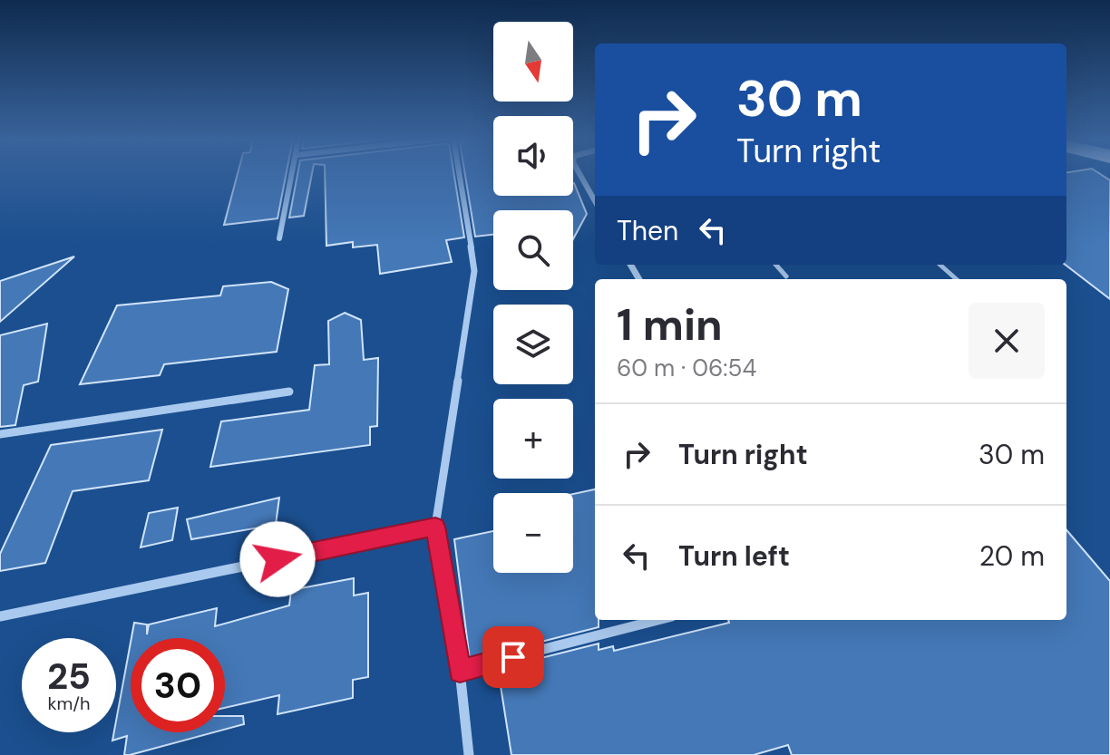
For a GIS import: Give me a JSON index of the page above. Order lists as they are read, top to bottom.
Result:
{
  "north": "bottom",
  "page": {
    "map_buttons": ["+", "−"],
    "turn": ["30 m", "Turn right"],
    "then": "Then",
    "heading": ["1 min", "60 m · 06:54"],
    "list": [
      {
        "name": "Turn right",
        "value": "30 m"
      },
      {
        "name": "Turn left",
        "value": "20 m"
      }
    ],
    "speed": "25 km/h",
    "limit": "30"
  }
}
